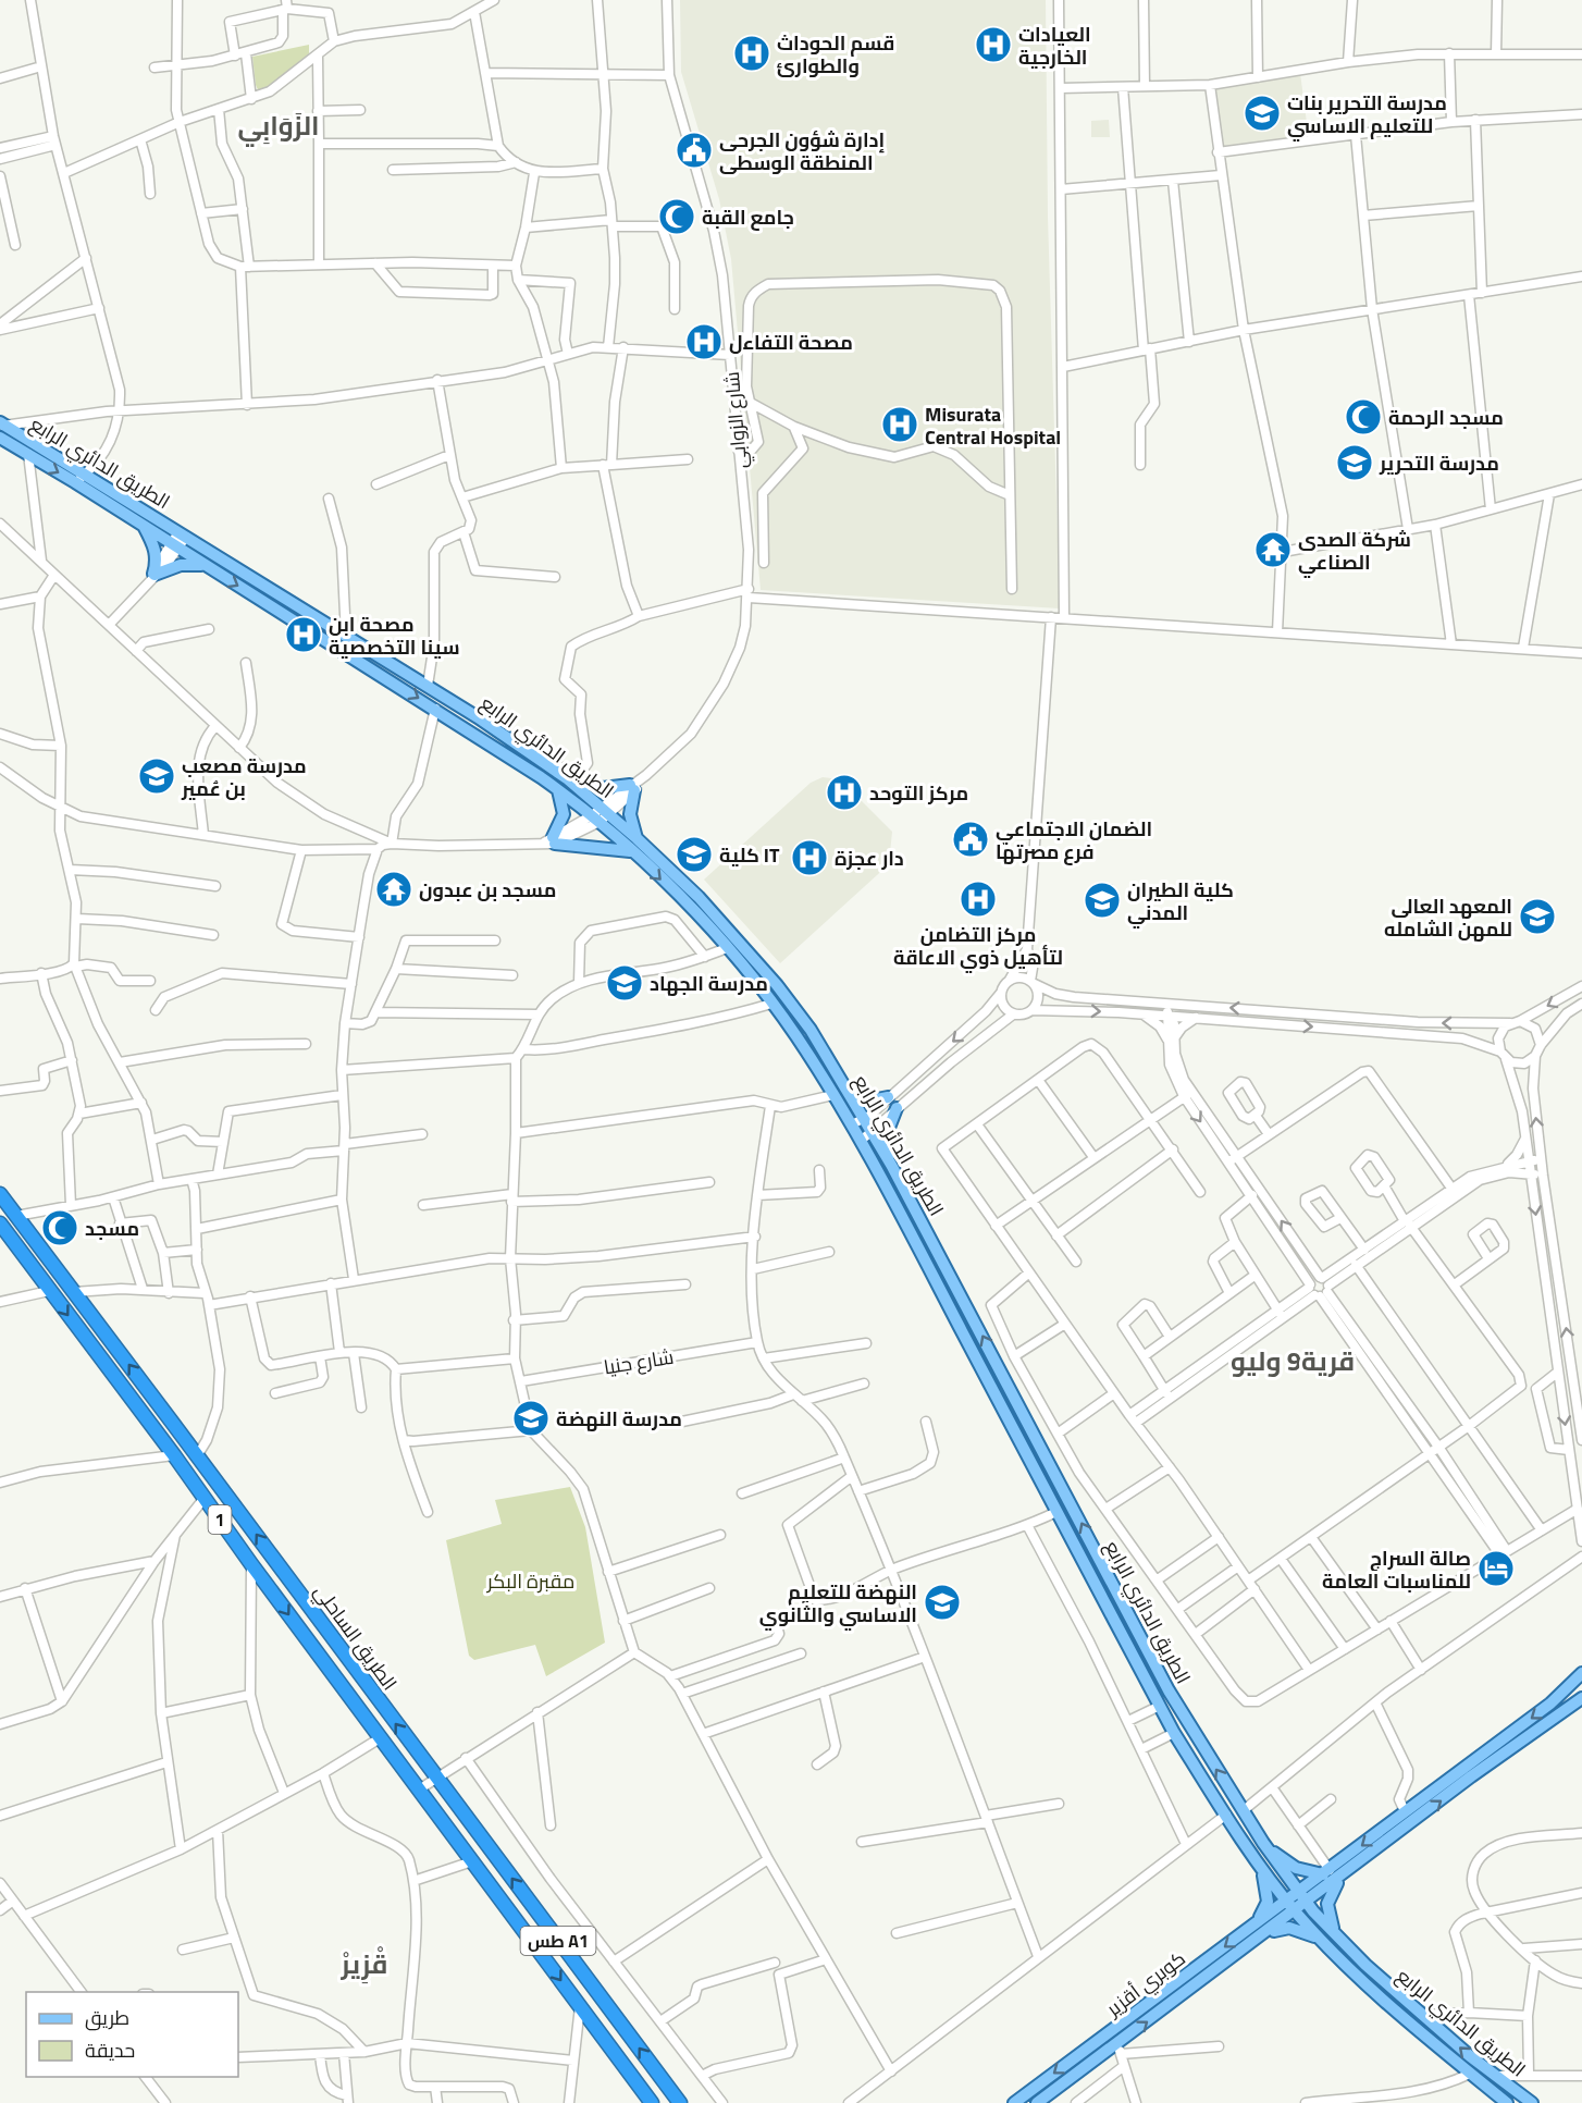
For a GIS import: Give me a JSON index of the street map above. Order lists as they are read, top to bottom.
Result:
{
  "streets": {
    "highway": ["1", "الطريق الساحلي", "طس A1"],
    "main road": ["الطريق الدائري الرابع", "كوبري أقزير"],
    "street": ["شارع الزوابي", "شارع جنيا"]
  },
  "crossings": [
    ["شارع الزوابي", "الطريق الدائري الرابع"],
    ["الطريق الدائري الرابع", "كوبري أقزير"]
  ],
  "districts": ["الزَوَابِي", "قرية9 وليو", "قْزِيرْ"],
  "parks": ["مقبرة البكر"],
  "places": {
    "hospital": [
      "العيادات الخارجية",
      "قسم الحوداث والطوارئ",
      "مصحة التفاءل",
      "Misurata Central Hospital",
      "مصحة ابن سينا التخصصية",
      "مركز التوحد",
      "دار عجزة",
      "مركز التضامن لتأهيل ذوي الاعاقة"
    ],
    "school or university": [
      "مدرسة التحرير بنات للتعليم الاساسي",
      "مدرسة التحرير",
      "مدرسة مصعب بن عُمير",
      "كلية IT",
      "كلية الطيران المدني",
      "المعهد العالي للمهن الشامله",
      "مدرسة الجهاد",
      "مدرسة النهضة",
      "النهضة للتعليم الاساسي والثانوي"
    ],
    "public building": ["إدارة شؤون الجرحى المنطقة الوسطى", "الضمان الاجتماعي فرع مصرتها"],
    "mosque": ["جامع القبة", "مسجد الرحمة", "مسجد"],
    "temple": ["شركة الصدى الصناعي", "مسجد بن عبدون"],
    "hotel": ["صالة السراج للمناسبات العامة"]
  },
  "legend": ["طريق", "حديقة"]
}
